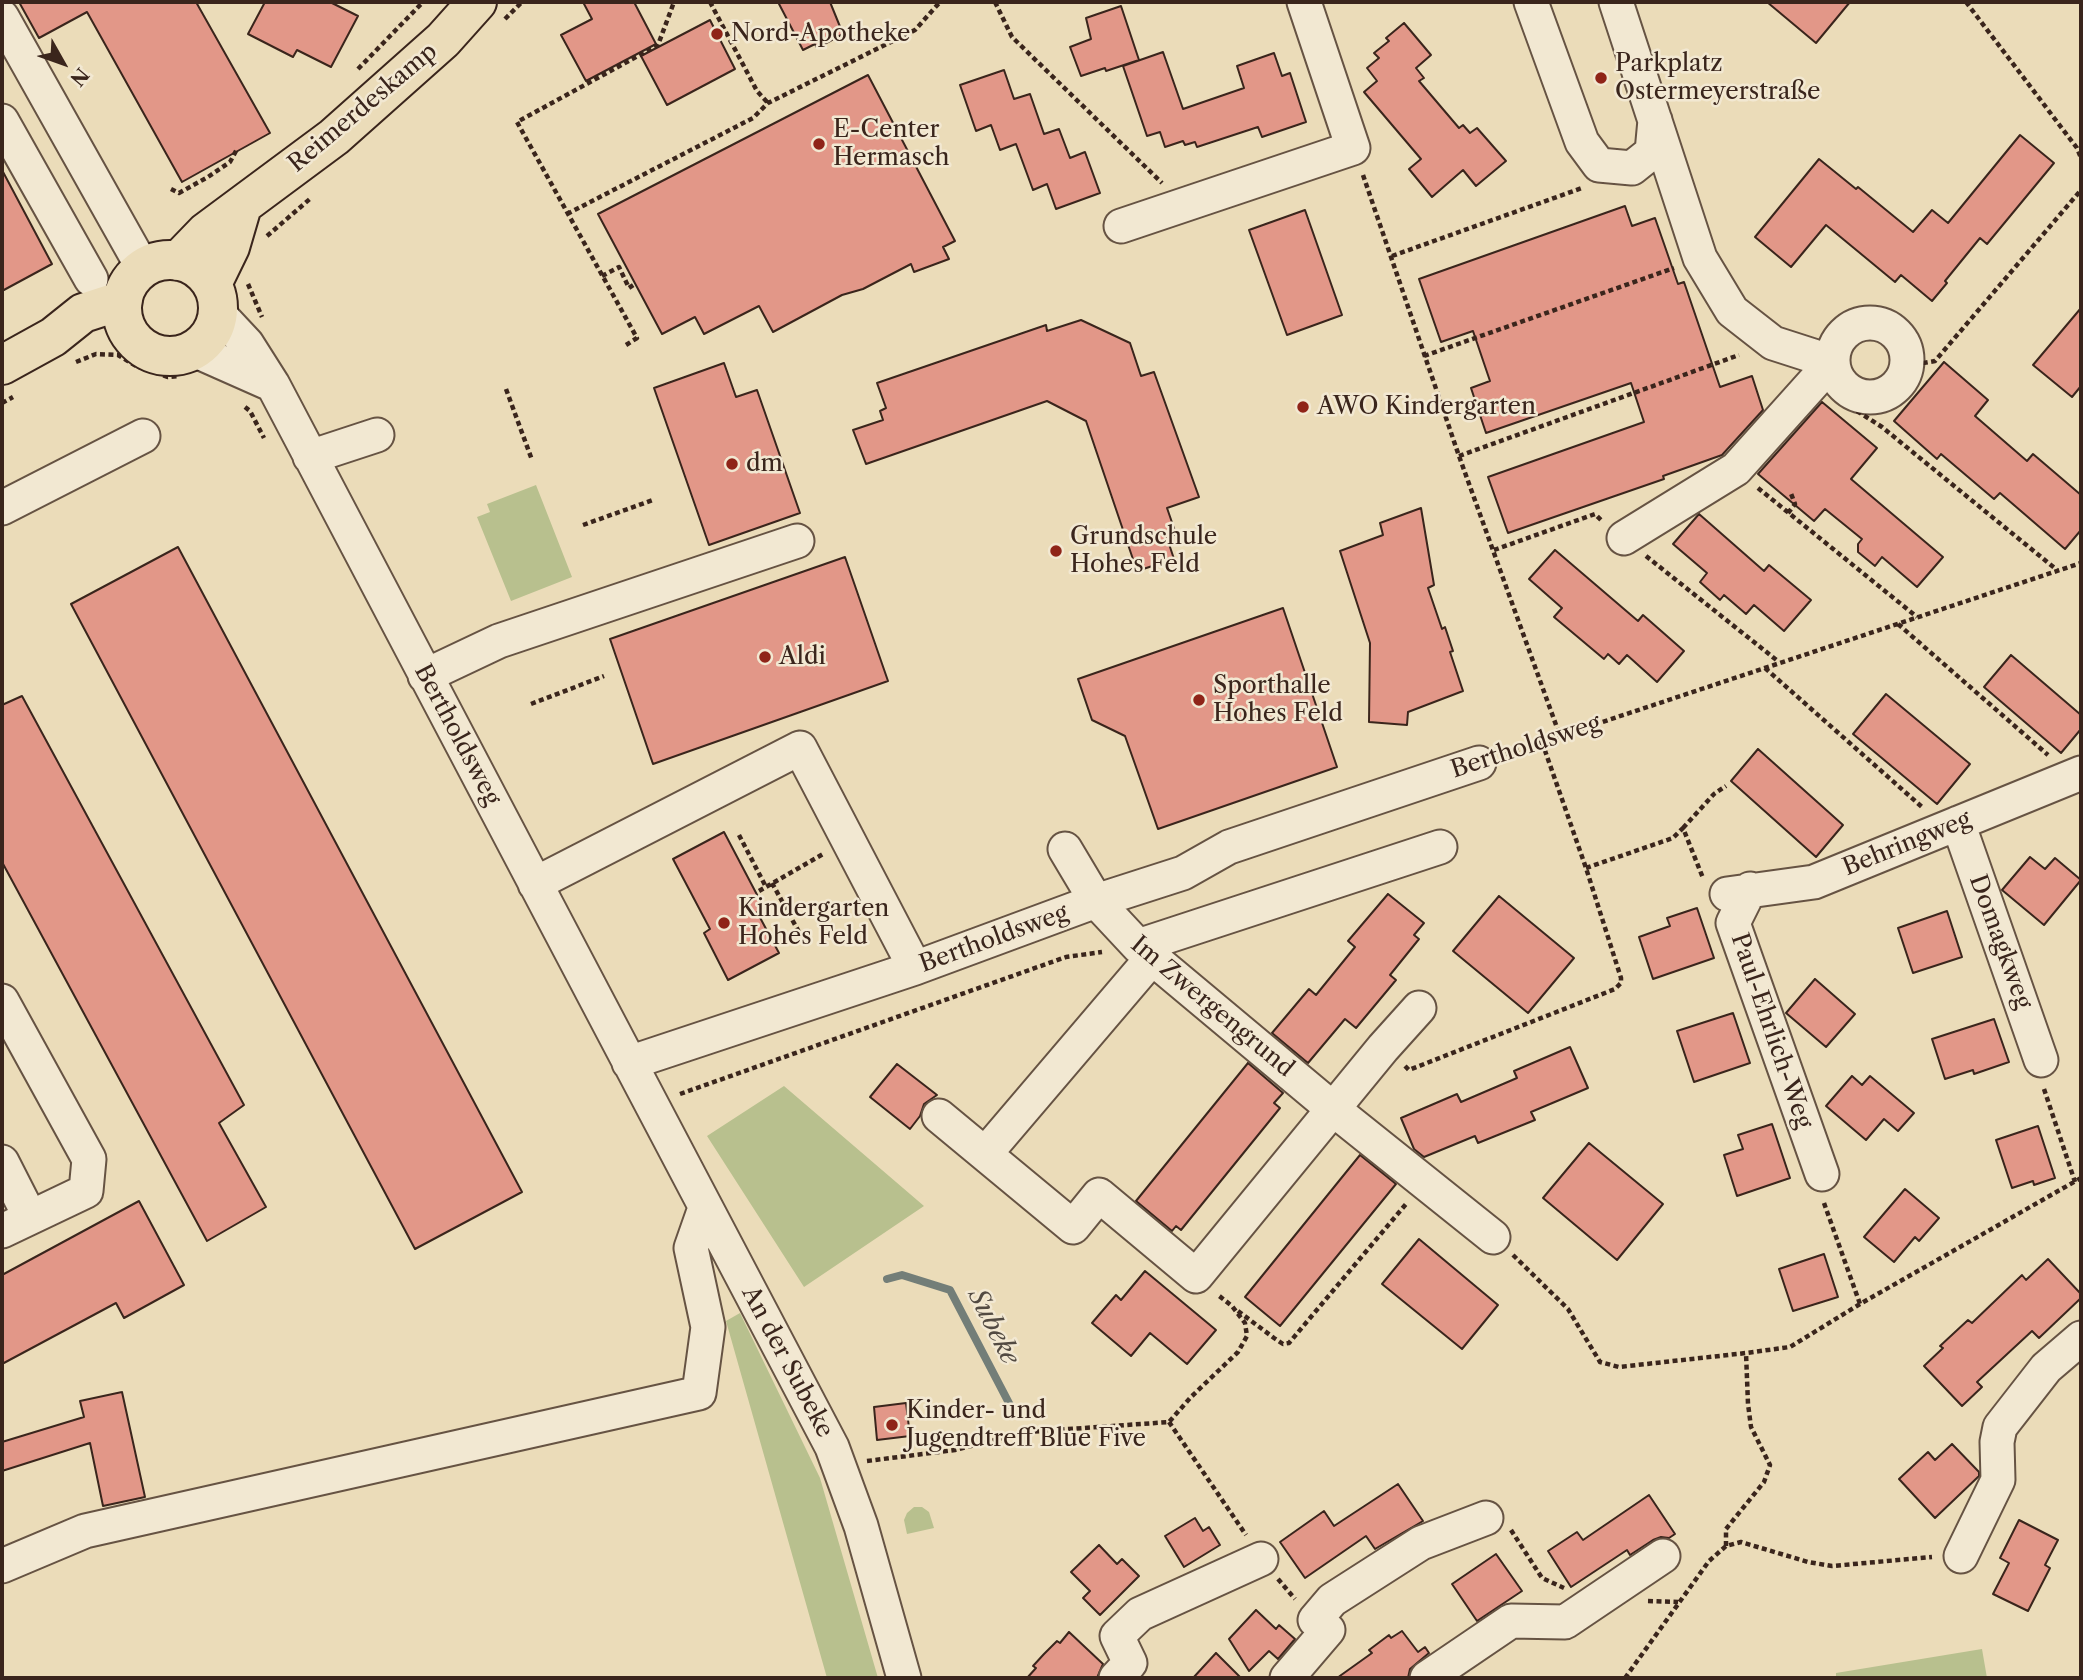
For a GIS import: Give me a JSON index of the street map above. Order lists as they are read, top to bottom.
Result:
{
  "streets": {
    "main road": ["Reimerdeskamp"],
    "street": [
      "Bertholdsweg",
      "Behringweg",
      "Domagkweg",
      "Im Zwergengrund",
      "Paul-Ehrlich-Weg",
      "An der Subeke"
    ]
  },
  "crossings": [
    ["Reimerdeskamp", "Bertholdsweg"],
    ["Bertholdsweg", "Im Zwergengrund"],
    ["Bertholdsweg", "An der Subeke"],
    ["Behringweg", "Domagkweg"],
    ["Behringweg", "Paul-Ehrlich-Weg"]
  ],
  "water": ["Subeke"],
  "places": [
    "Nord-Apotheke",
    "Parkplatz Ostermeyerstraße",
    "E-Center Hermasch",
    "AWO Kindergarten",
    "dm",
    "Grundschule Hohes Feld",
    "Aldi",
    "Sporthalle Hohes Feld",
    "Kindergarten Hohes Feld",
    "Kinder- und Jugendtreff Blue Five"
  ],
  "north": "bottom right"
}
